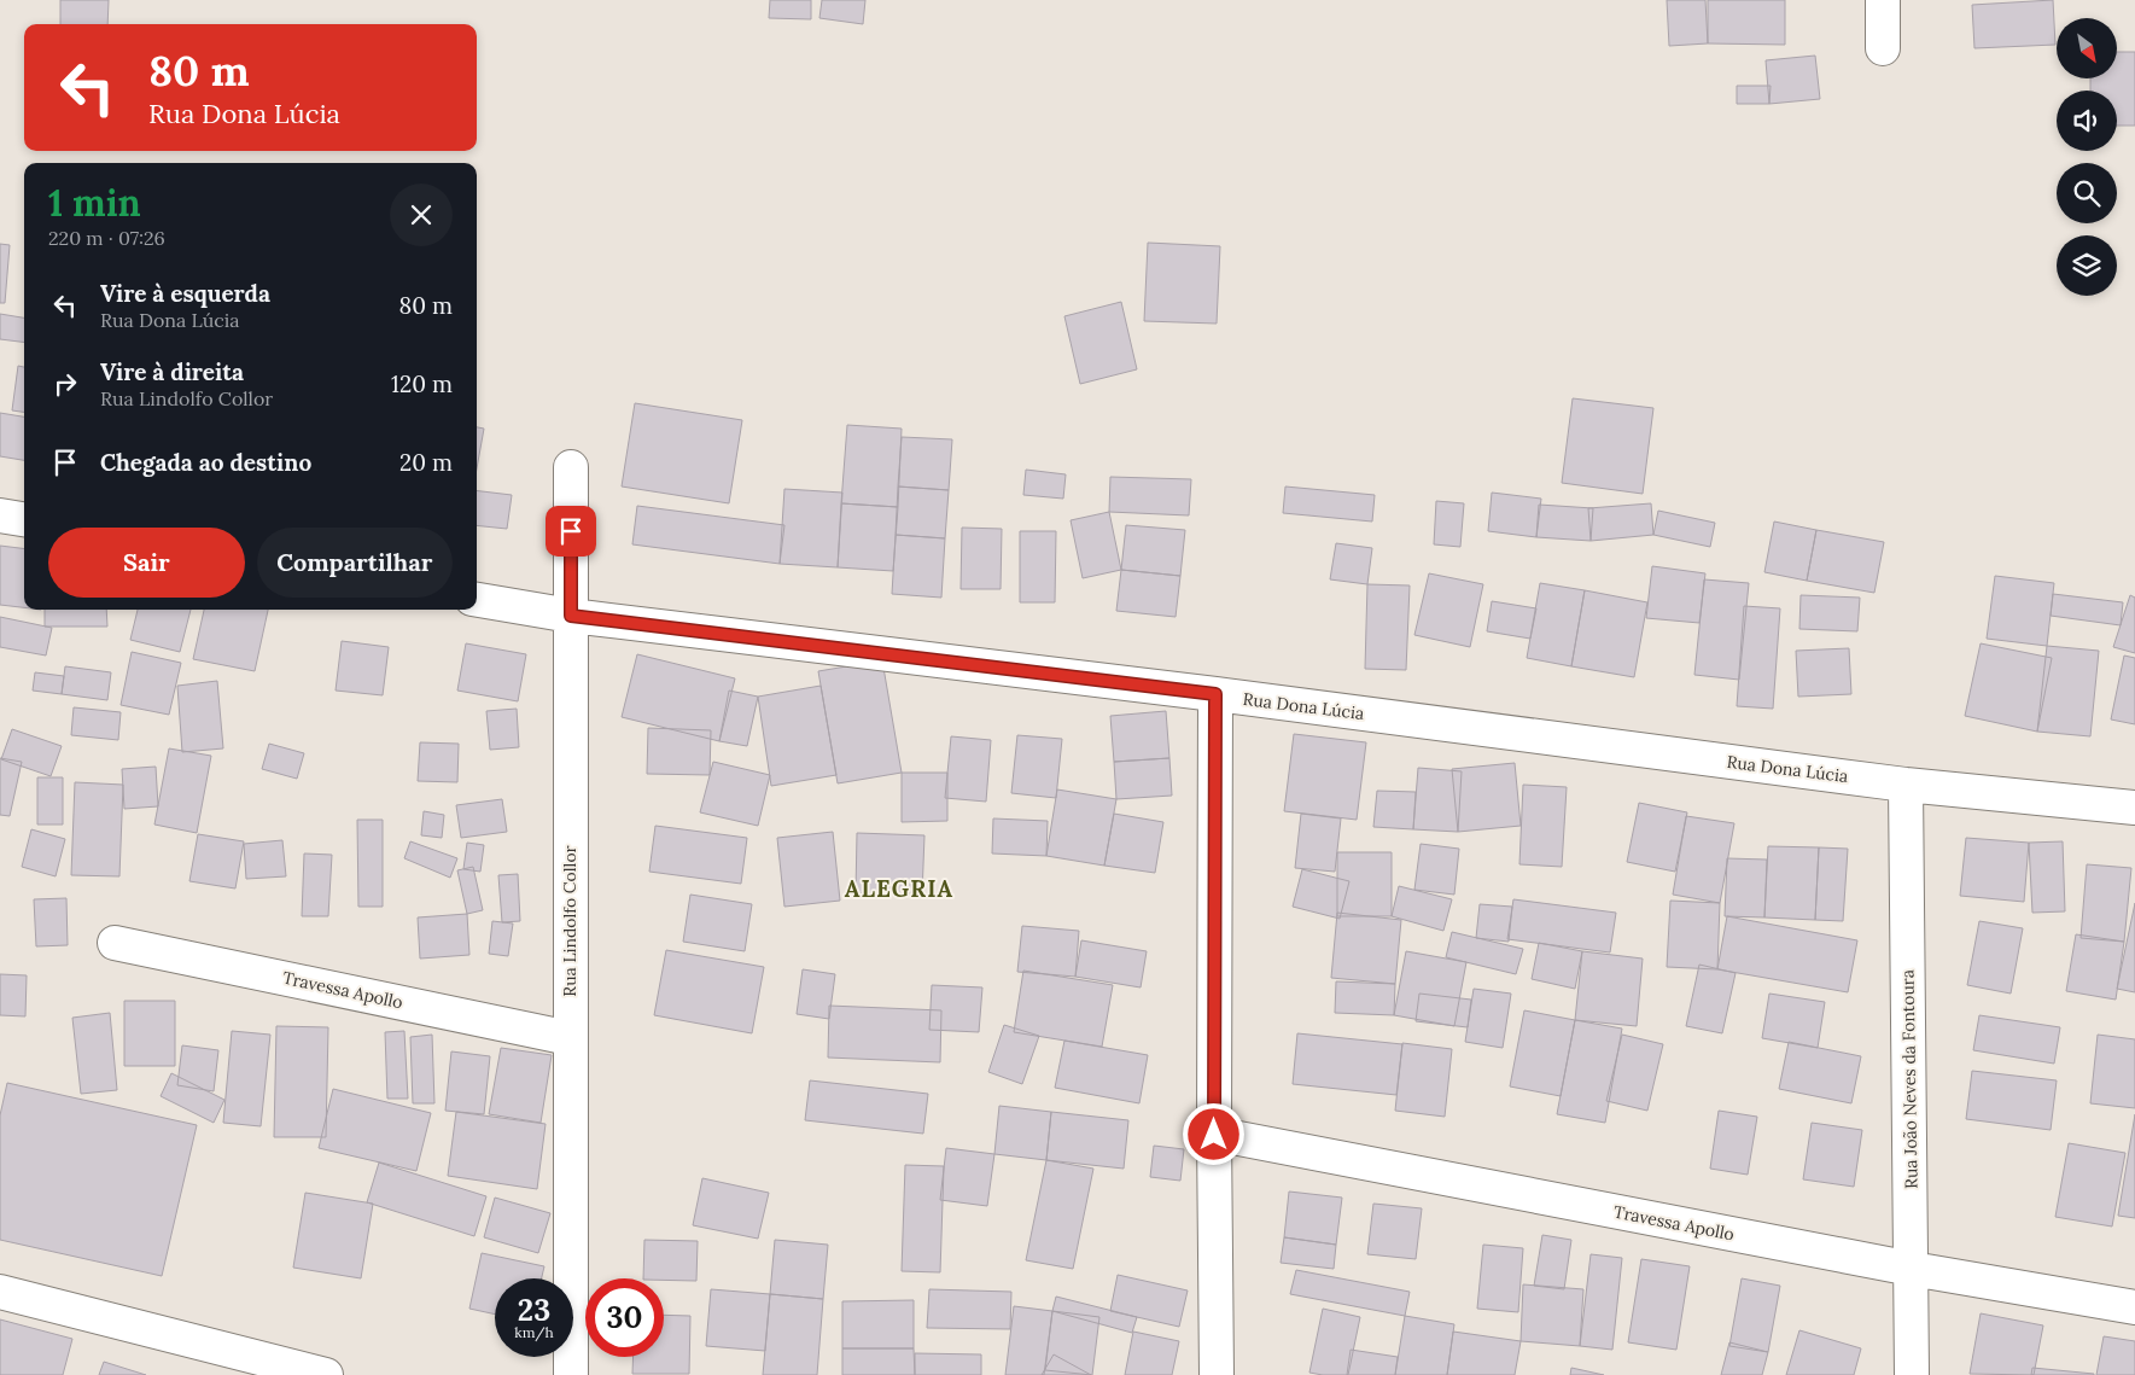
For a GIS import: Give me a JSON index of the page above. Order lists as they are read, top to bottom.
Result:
{
  "streets": {
    "street": [
      "Rua Dona Lúcia",
      "Rua Lindolfo Collor",
      "Travessa Apollo",
      "Rua João Neves da Fontoura"
    ]
  },
  "crossings": [
    ["Rua Dona Lúcia", "Rua Lindolfo Collor"],
    ["Rua Dona Lúcia", "Rua João Neves da Fontoura"],
    ["Rua Lindolfo Collor", "Travessa Apollo"],
    ["Travessa Apollo", "Rua João Neves da Fontoura"]
  ],
  "districts": ["ALEGRIA"],
  "north": "bottom right",
  "page": {
    "turn": ["80 m", "Rua Dona Lúcia"],
    "heading": ["1 min", "220 m · 07:26"],
    "list": [
      {
        "name": "Vire à esquerda",
        "note": "Rua Dona Lúcia",
        "value": "80 m"
      },
      {
        "name": "Vire à direita",
        "note": "Rua Lindolfo Collor",
        "value": "120 m"
      },
      {
        "name": "Chegada ao destino",
        "value": "20 m"
      }
    ],
    "buttons": ["Sair", "Compartilhar"],
    "speed": "23 km/h",
    "limit": "30"
  }
}
